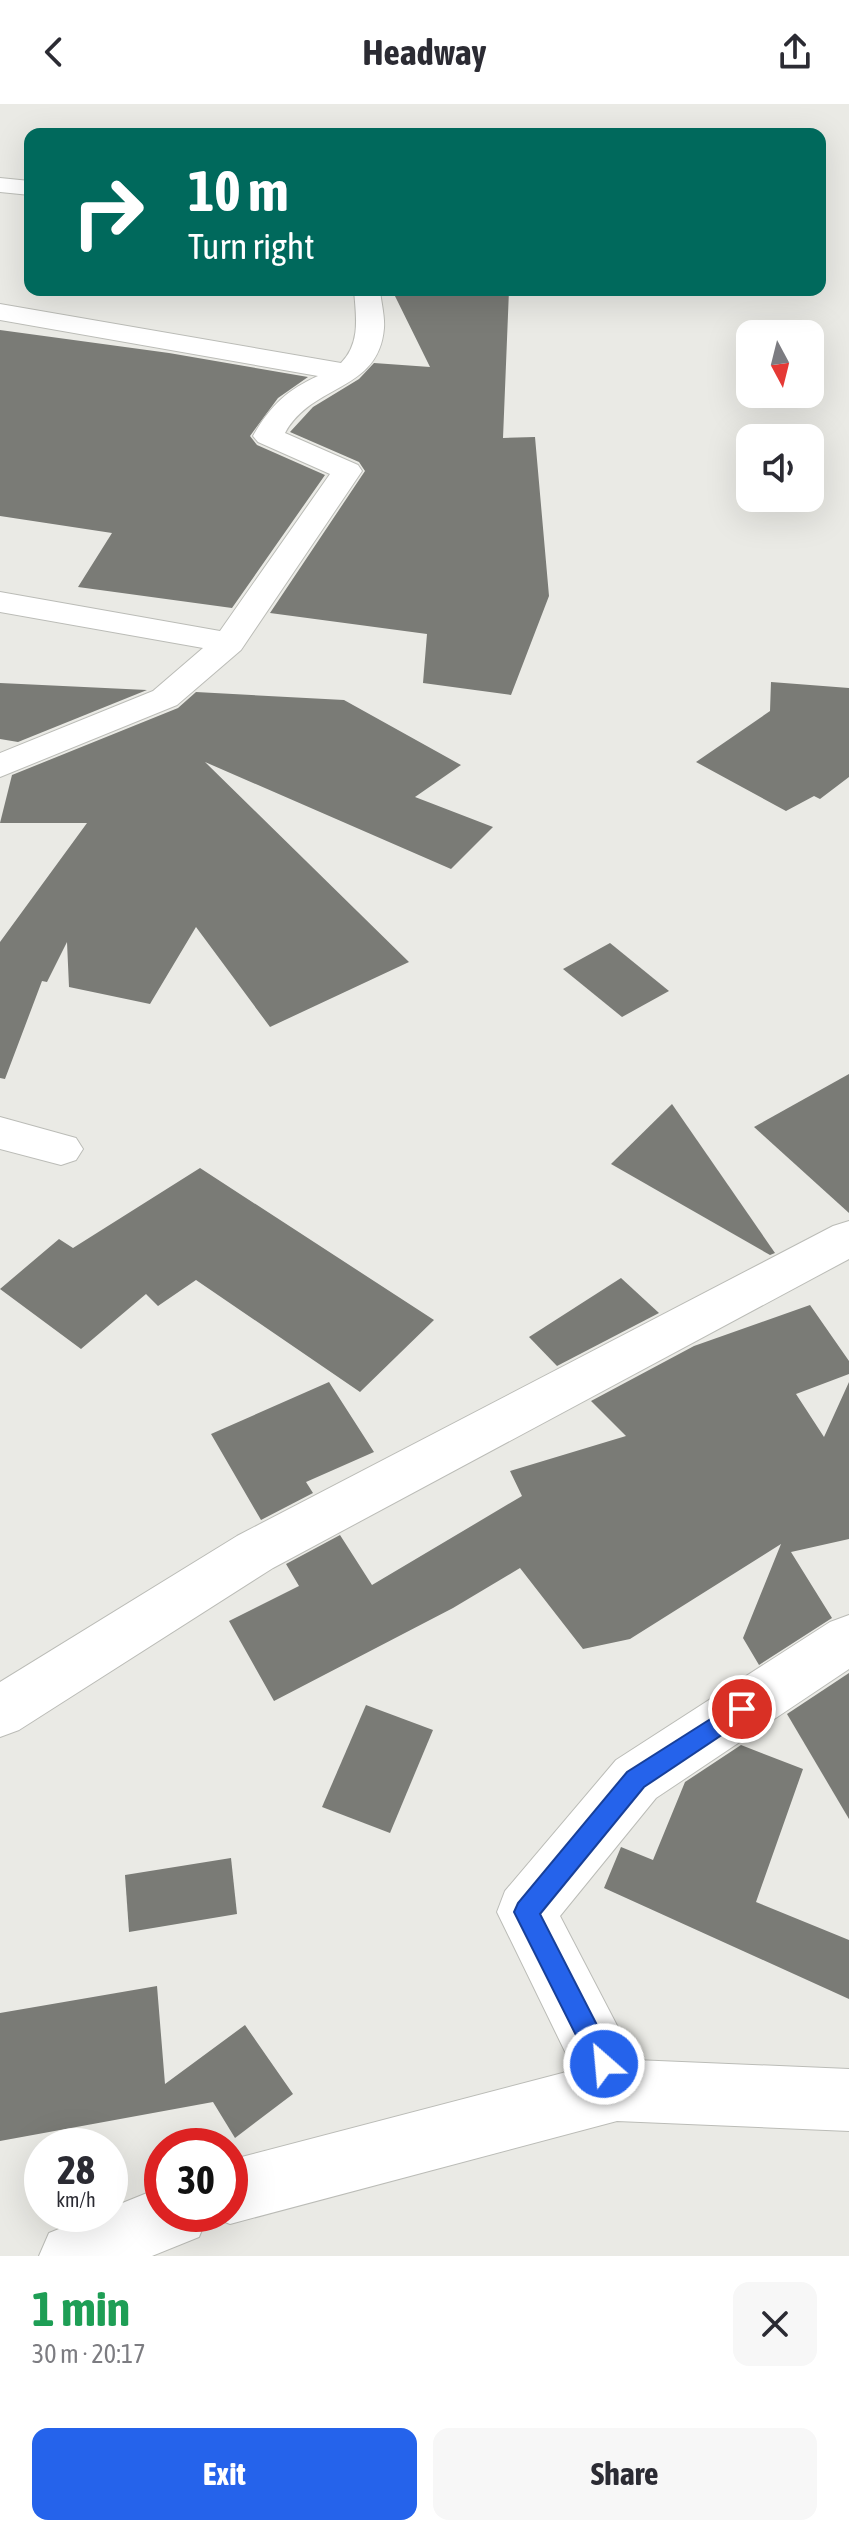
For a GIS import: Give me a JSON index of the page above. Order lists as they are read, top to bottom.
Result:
{
  "north": "bottom",
  "page": {
    "header": "Headway",
    "turn": ["10 m", "Turn right"],
    "speed": "28 km/h",
    "limit": "30",
    "heading": ["1 min", "30 m · 20:17"],
    "buttons": ["Exit", "Share"]
  }
}
